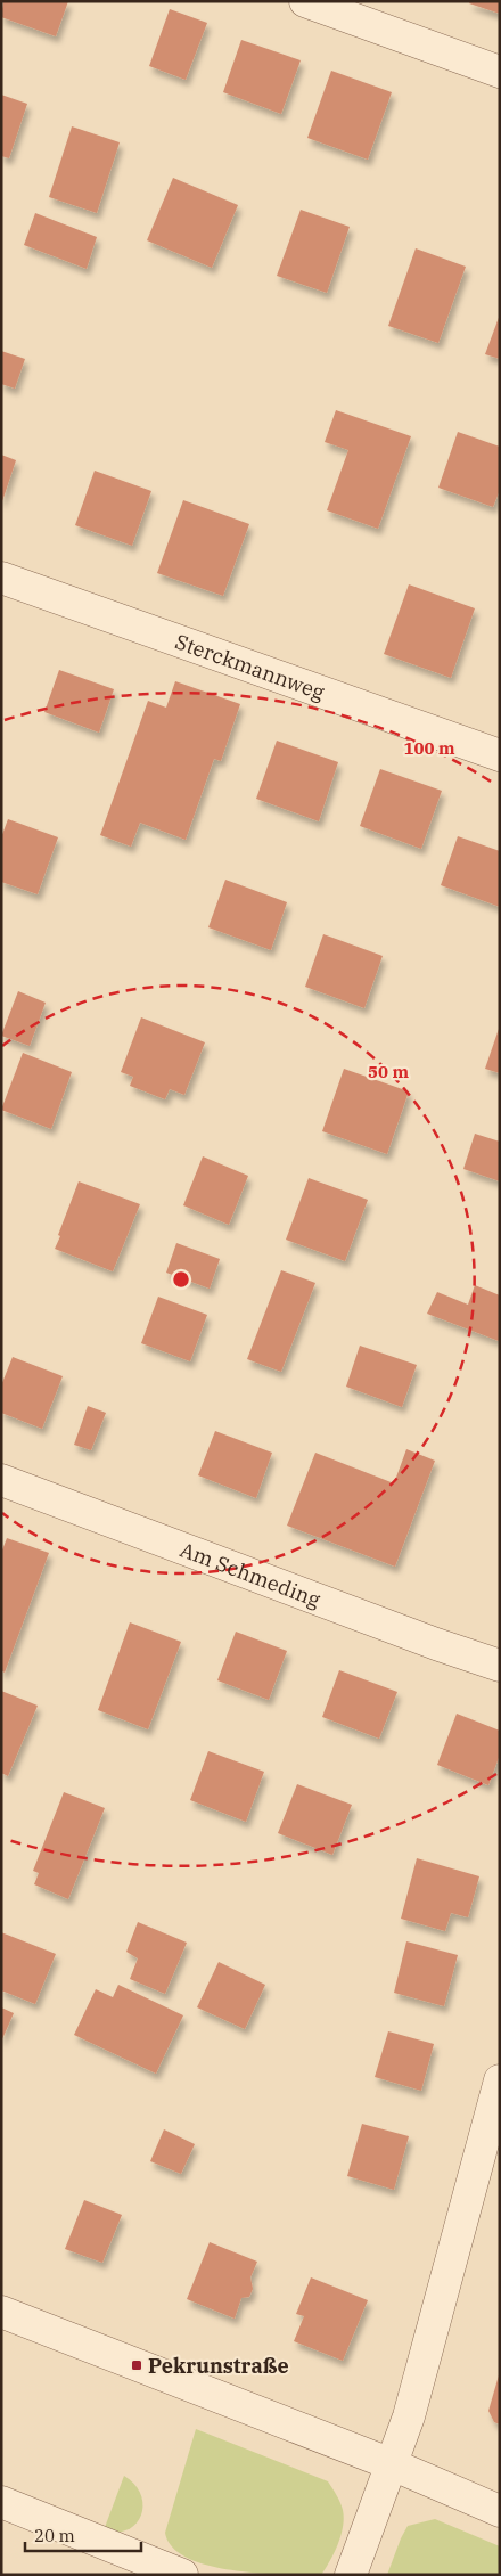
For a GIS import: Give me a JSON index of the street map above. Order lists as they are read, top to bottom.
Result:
{
  "streets": {
    "street": ["Sterckmannweg", "Am Schmeding"]
  },
  "places": {
    "transit": ["Pekrunstraße"]
  },
  "scale_bar": "20 m",
  "rings": ["100 m", "50 m"]
}
